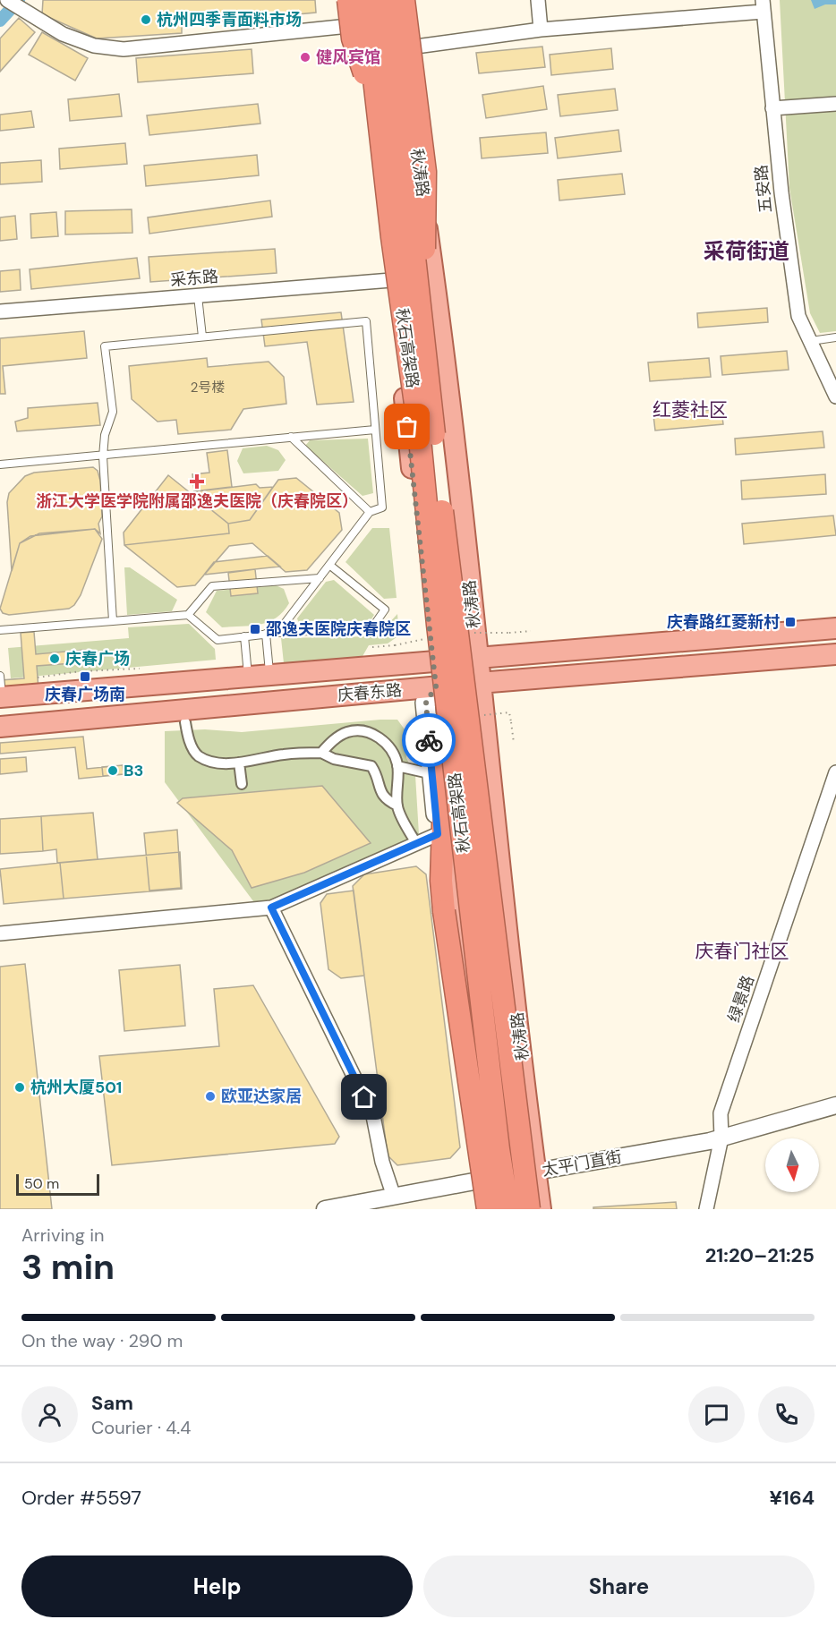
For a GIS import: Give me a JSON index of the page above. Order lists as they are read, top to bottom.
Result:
{
  "streets": {
    "highway": ["秋石高架路"],
    "main road": ["秋涛路", "庆春东路"],
    "street": [
      "五安路",
      "采东路",
      "绿景路",
      "太平门直街"
    ]
  },
  "crossings": [
    ["秋涛路", "庆春东路"],
    ["秋涛路", "太平门直街"],
    ["绿景路", "太平门直街"]
  ],
  "districts": ["采荷街道", "红菱社区", "庆春门社区"],
  "places": {
    "other": [
      "杭州四季青面料市场",
      "健风宾馆",
      "庆春广场",
      "B3",
      "杭州大厦501",
      "欧亚达家居"
    ],
    "health": ["浙江大学医学院附属邵逸夫医院（庆春院区）"],
    "transit": ["庆春路红菱新村", "邵逸夫医院庆春院区", "庆春广场南"]
  },
  "house_numbers": ["2号楼"],
  "scale_bar": "50 m",
  "north": "bottom",
  "page": {
    "scale": "50 m",
    "heading": ["3 min", "Arriving in", "21:20–21:25"],
    "panel": [
      "Sam",
      "Courier · 4.4",
      "Order #5597",
      "¥164"
    ],
    "bar": "On the way · 290 m",
    "buttons": ["Help", "Share"]
  }
}
